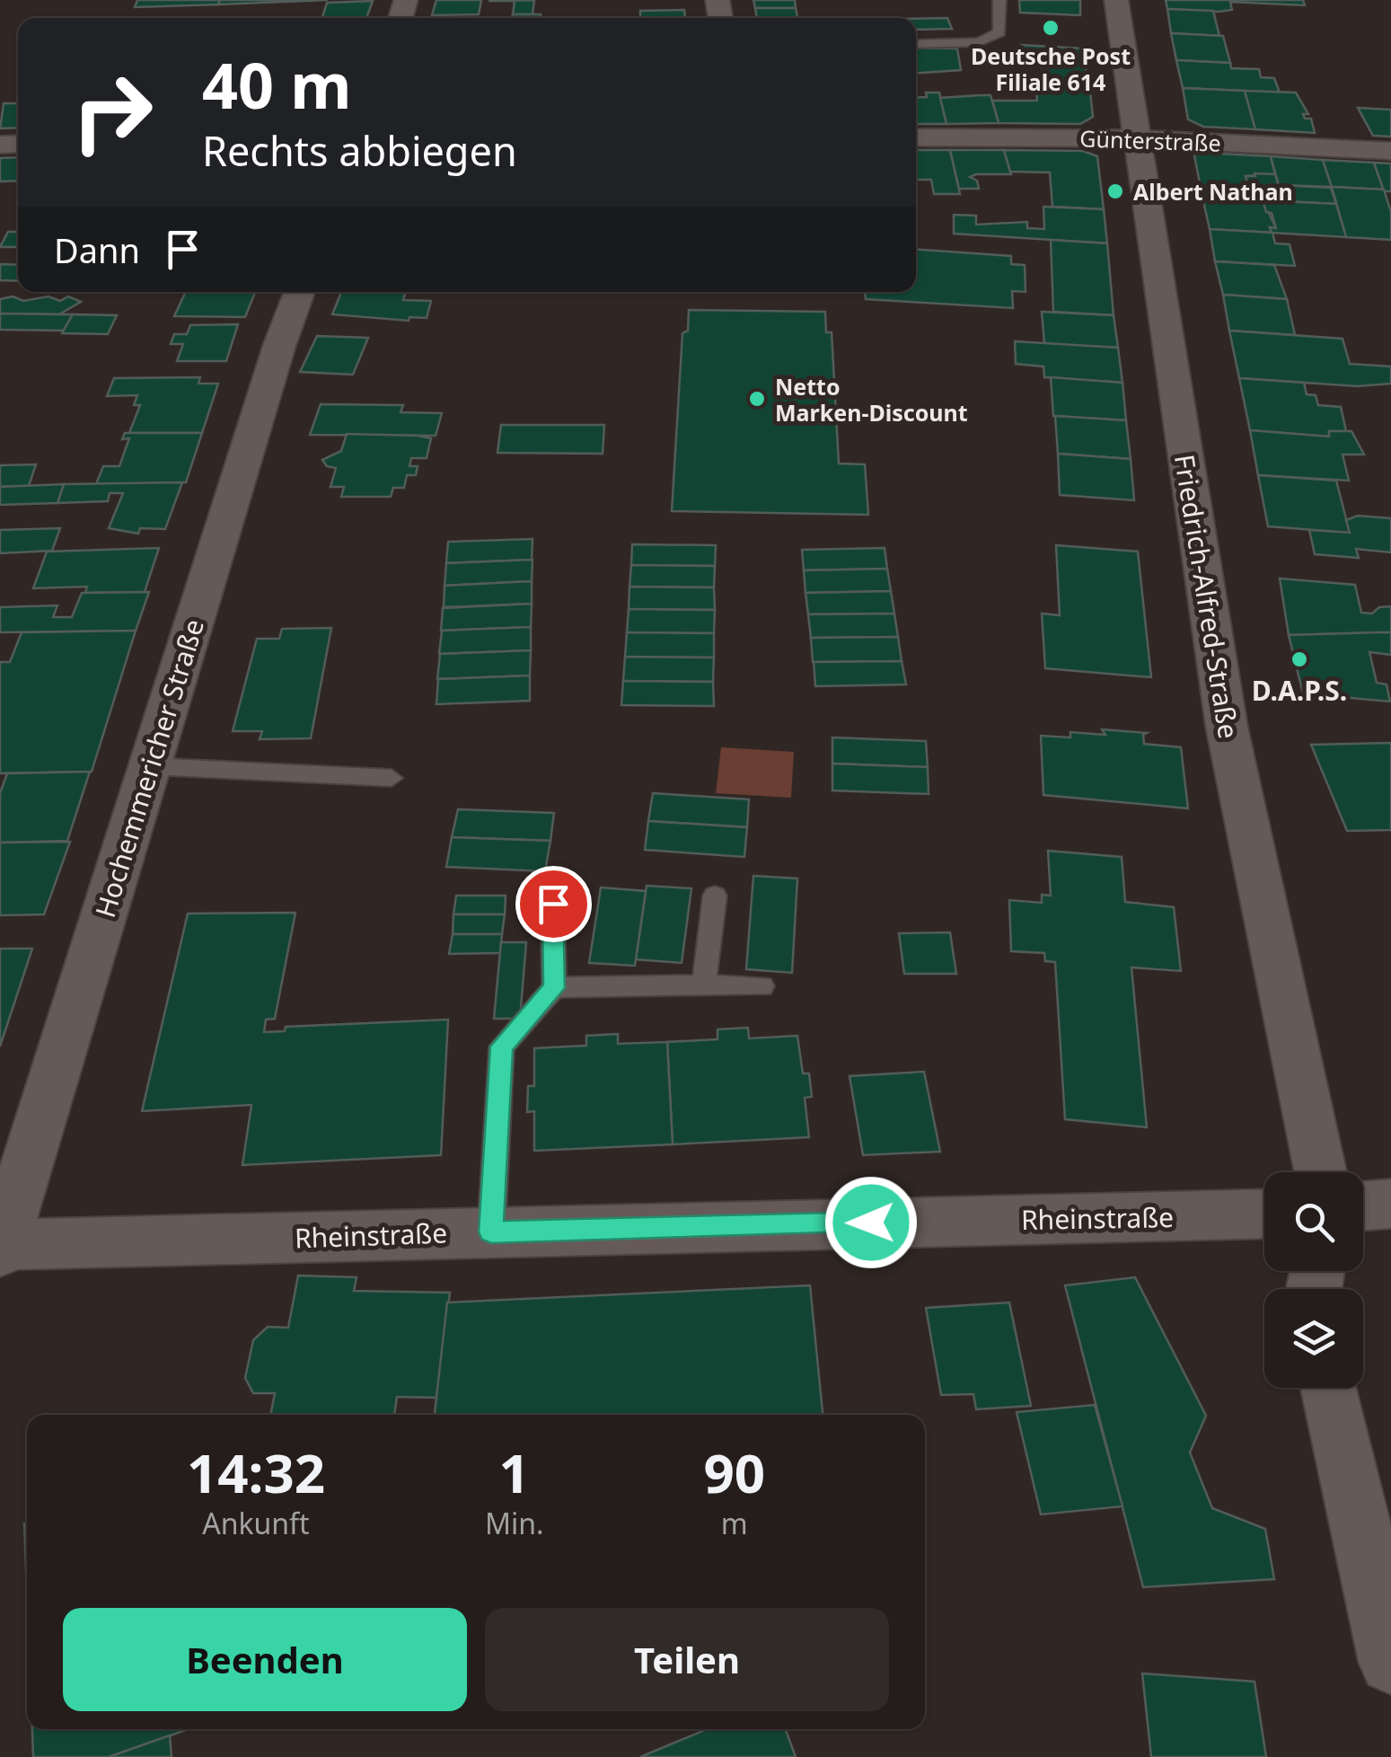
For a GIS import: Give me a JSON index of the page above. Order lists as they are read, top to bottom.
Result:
{
  "streets": {
    "street": [
      "Günterstraße",
      "Friedrich-Alfred-Straße",
      "Hochemmericher Straße",
      "Rheinstraße"
    ]
  },
  "crossings": [
    ["Günterstraße", "Friedrich-Alfred-Straße"],
    ["Hochemmericher Straße", "Rheinstraße"]
  ],
  "places": [
    "Deutsche Post Filiale 614",
    "Albert Nathan",
    "Netto Marken-Discount",
    "D.A.P.S."
  ],
  "page": {
    "turn": ["40 m", "Rechts abbiegen"],
    "then": "Dann",
    "eta": [
      "14:32",
      "Ankunft",
      "1",
      "Min.",
      "90",
      "m"
    ],
    "buttons": ["Beenden", "Teilen"]
  }
}
